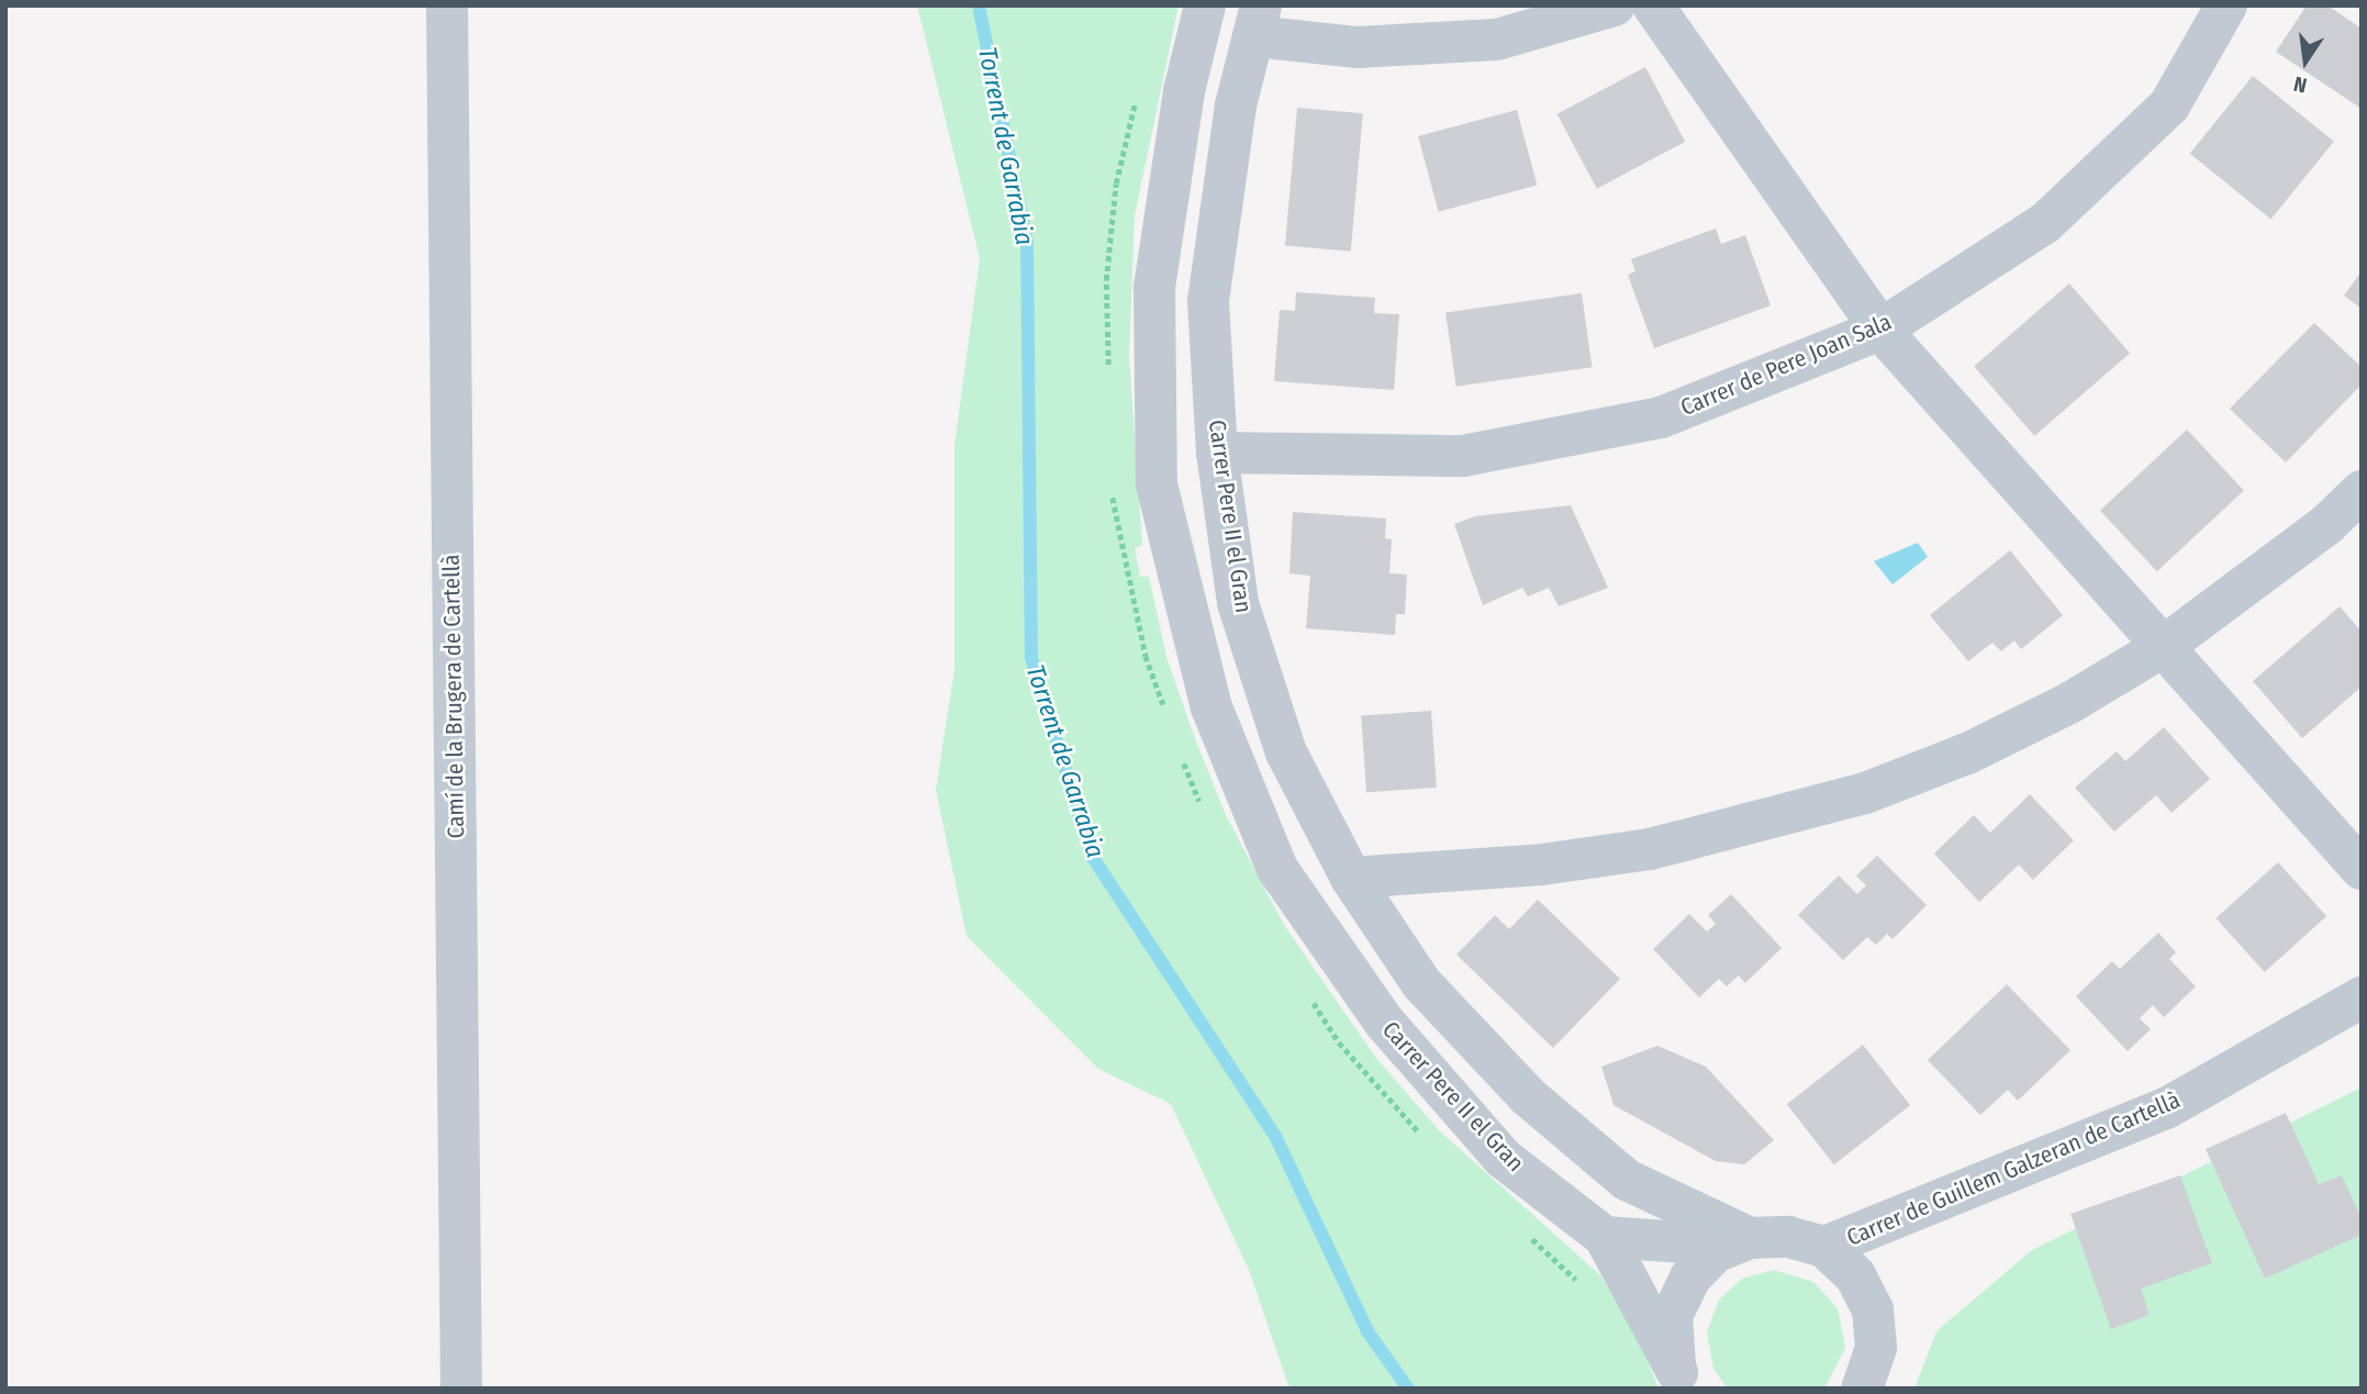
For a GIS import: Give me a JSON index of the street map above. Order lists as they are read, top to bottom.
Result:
{
  "streets": {
    "street": [
      "Carrer de Pere Joan Sala",
      "Carrer Pere II el Gran",
      "Camí de la Brugera de Cartellà",
      "Carrer de Guillem Galzeran de Cartellà"
    ]
  },
  "crossings": [
    ["Carrer de Pere Joan Sala", "Carrer Pere II el Gran"]
  ],
  "water": ["Torrent de Garrabia"],
  "north": "bottom"
}
